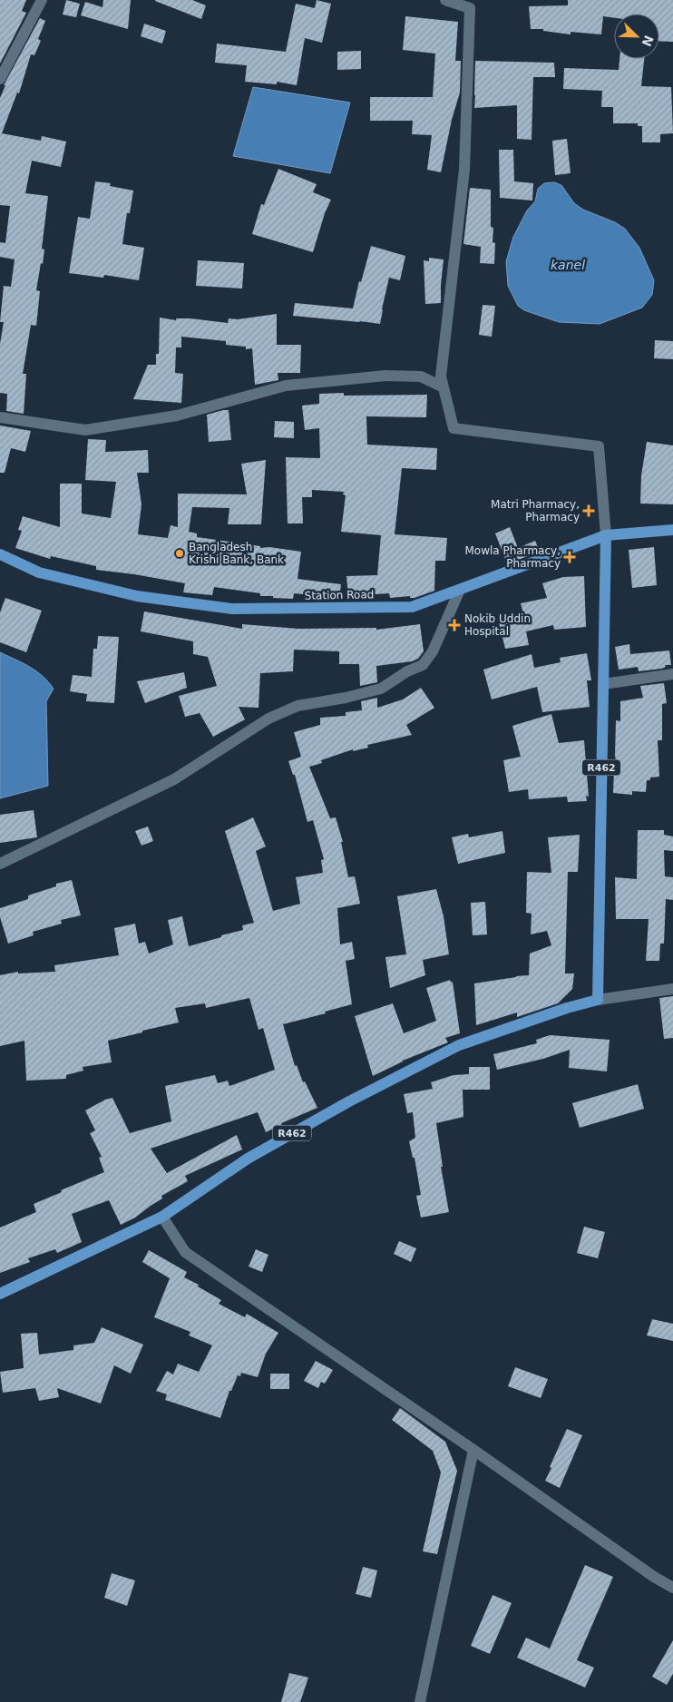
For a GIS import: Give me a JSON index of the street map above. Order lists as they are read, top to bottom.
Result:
{
  "streets": {
    "main road": ["Station Road", "R462"]
  },
  "crossings": [
    ["Station Road", "R462"]
  ],
  "water": ["kanel"],
  "places": {
    "health": ["Matri Pharmacy, Pharmacy", "Mowla Pharmacy, Pharmacy", "Nokib Uddin Hospital"],
    "other": ["Bangladesh Krishi Bank, Bank"]
  },
  "north": "bottom right"
}
